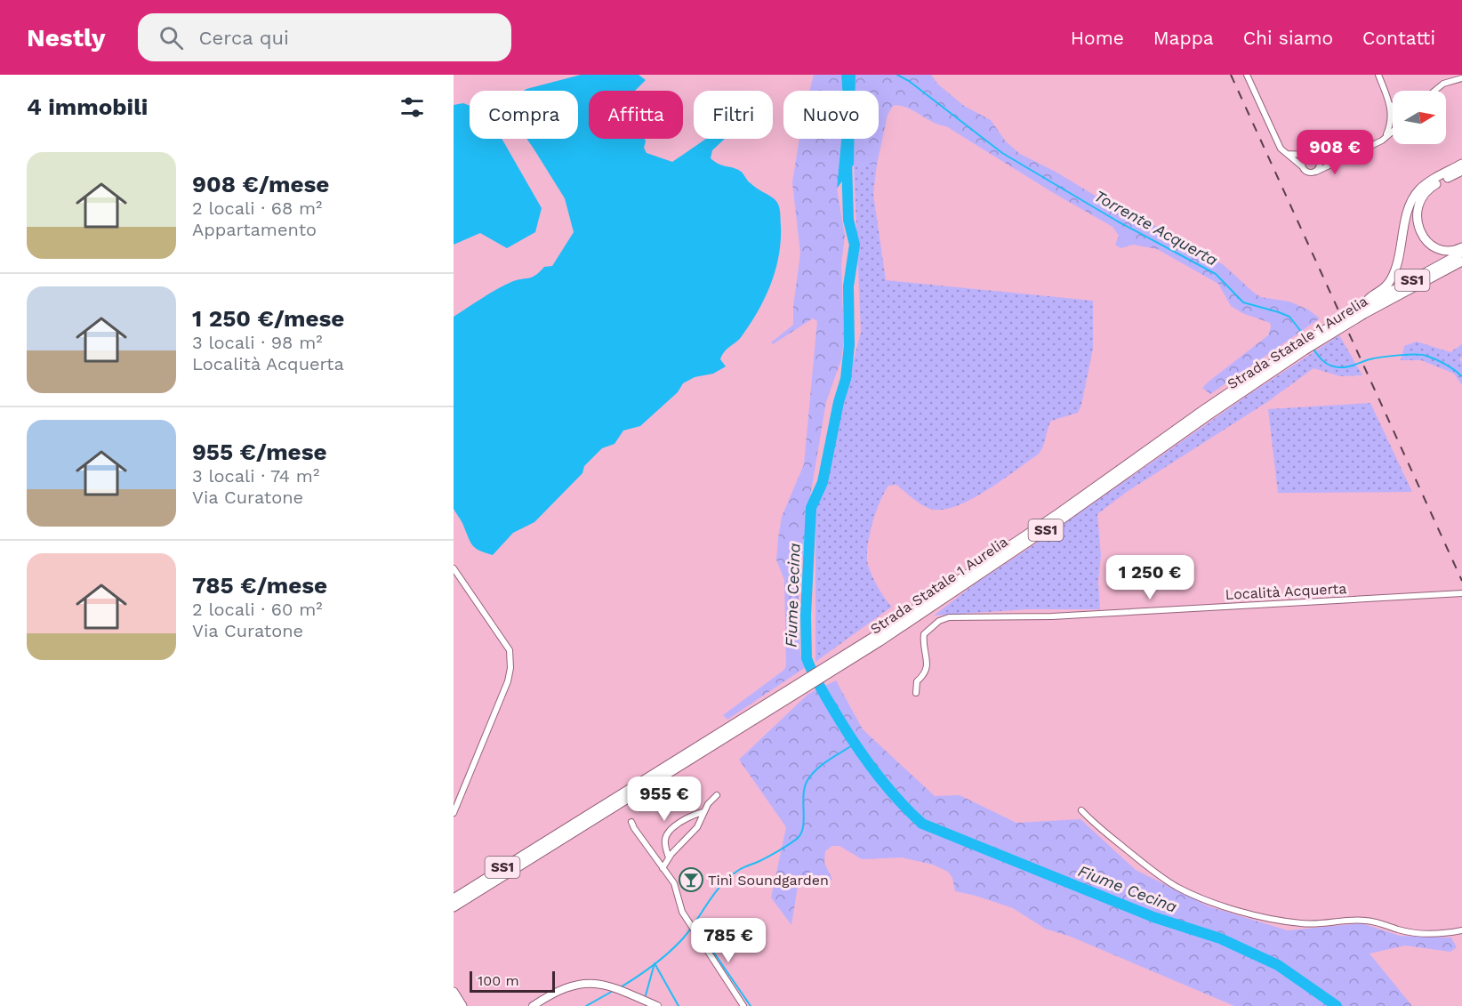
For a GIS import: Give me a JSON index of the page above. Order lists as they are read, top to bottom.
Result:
{
  "streets": {
    "highway": ["SS1", "Strada Statale 1 Aurelia"],
    "street": ["Località Acquerta"]
  },
  "water": ["Torrente Acquerta", "Fiume Cecina"],
  "places": {
    "bar": ["Tinì Soundgarden"]
  },
  "scale_bar": "100 m",
  "north": "right",
  "page": {
    "header": "Nestly",
    "search": "Cerca qui",
    "nav": [
      "Home",
      "Mappa",
      "Chi siamo",
      "Contatti"
    ],
    "heading": "4 immobili",
    "chip": [
      "Compra",
      "Affitta",
      "Filtri",
      "Nuovo"
    ],
    "price": [
      "908 €",
      "1 250 €",
      "955 €",
      "785 €"
    ],
    "list": [
      {
        "name": "908 €/mese",
        "note": "2 locali · 68 m² · Appartamento"
      },
      {
        "name": "1 250 €/mese",
        "note": "3 locali · 98 m² · Località Acquerta"
      },
      {
        "name": "955 €/mese",
        "note": "3 locali · 74 m² · Via Curatone"
      },
      {
        "name": "785 €/mese",
        "note": "2 locali · 60 m² · Via Curatone"
      }
    ],
    "scale": "100 m"
  }
}
